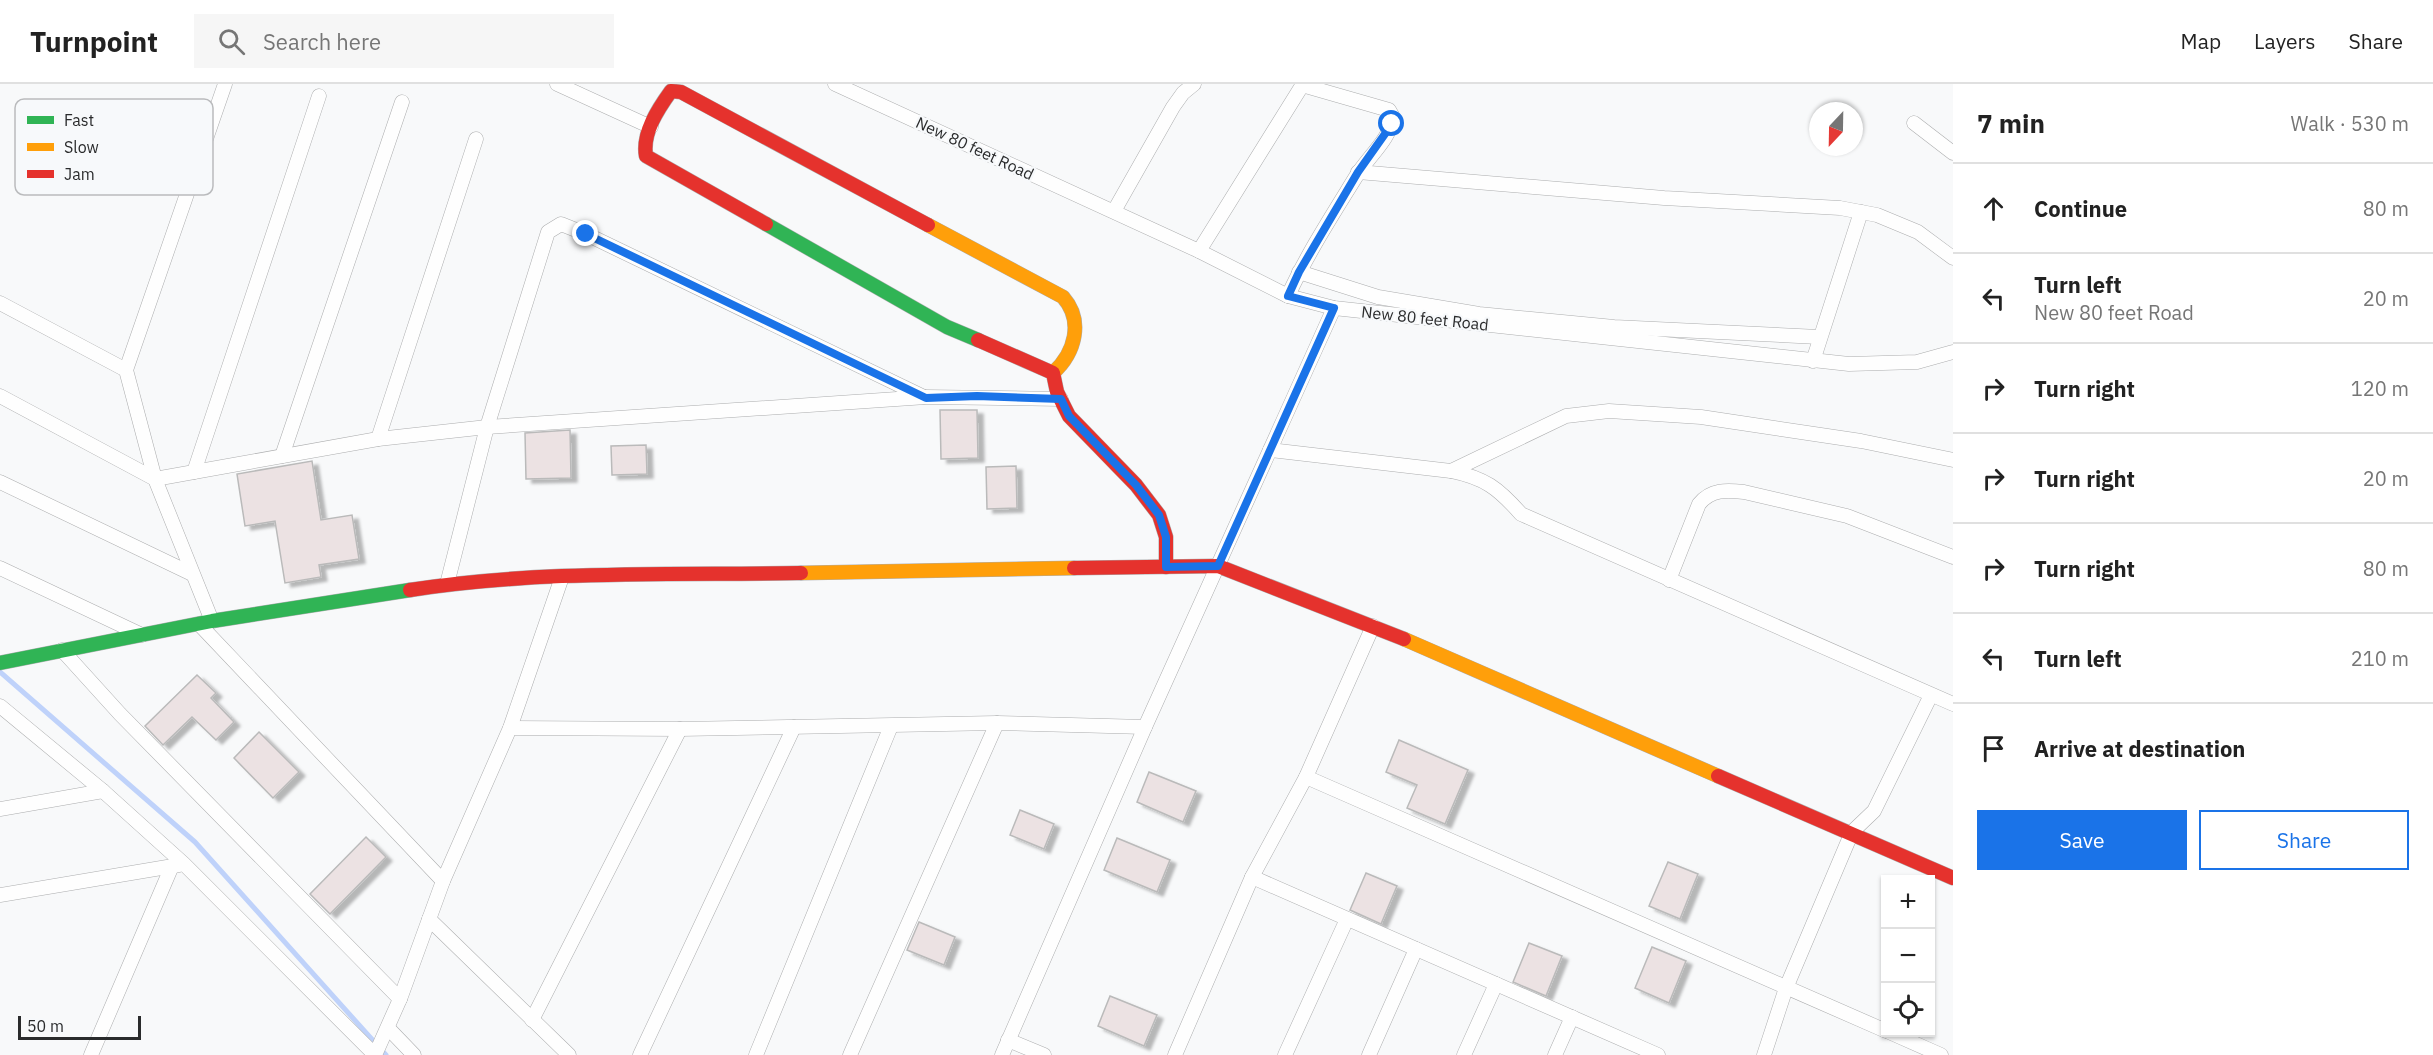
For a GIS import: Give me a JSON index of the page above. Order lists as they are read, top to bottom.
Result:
{
  "streets": {
    "street": ["New 80 feet Road"]
  },
  "legend": ["Fast", "Slow", "Jam"],
  "scale_bar": "50 m",
  "north": "bottom",
  "page": {
    "header": "Turnpoint",
    "search": "Search here",
    "nav": ["Map", "Layers", "Share"],
    "heading": ["7 min", "Walk · 530 m"],
    "list": [
      ["Continue", "80 m"],
      ["Turn left", "New 80 feet Road", "20 m"],
      ["Turn right", "120 m"],
      ["Turn right", "20 m"],
      ["Turn right", "80 m"],
      ["Turn left", "210 m"],
      "Arrive at destination"
    ],
    "buttons": ["Save", "Share"],
    "map_buttons": ["+", "−"],
    "scale": "50 m"
  }
}
